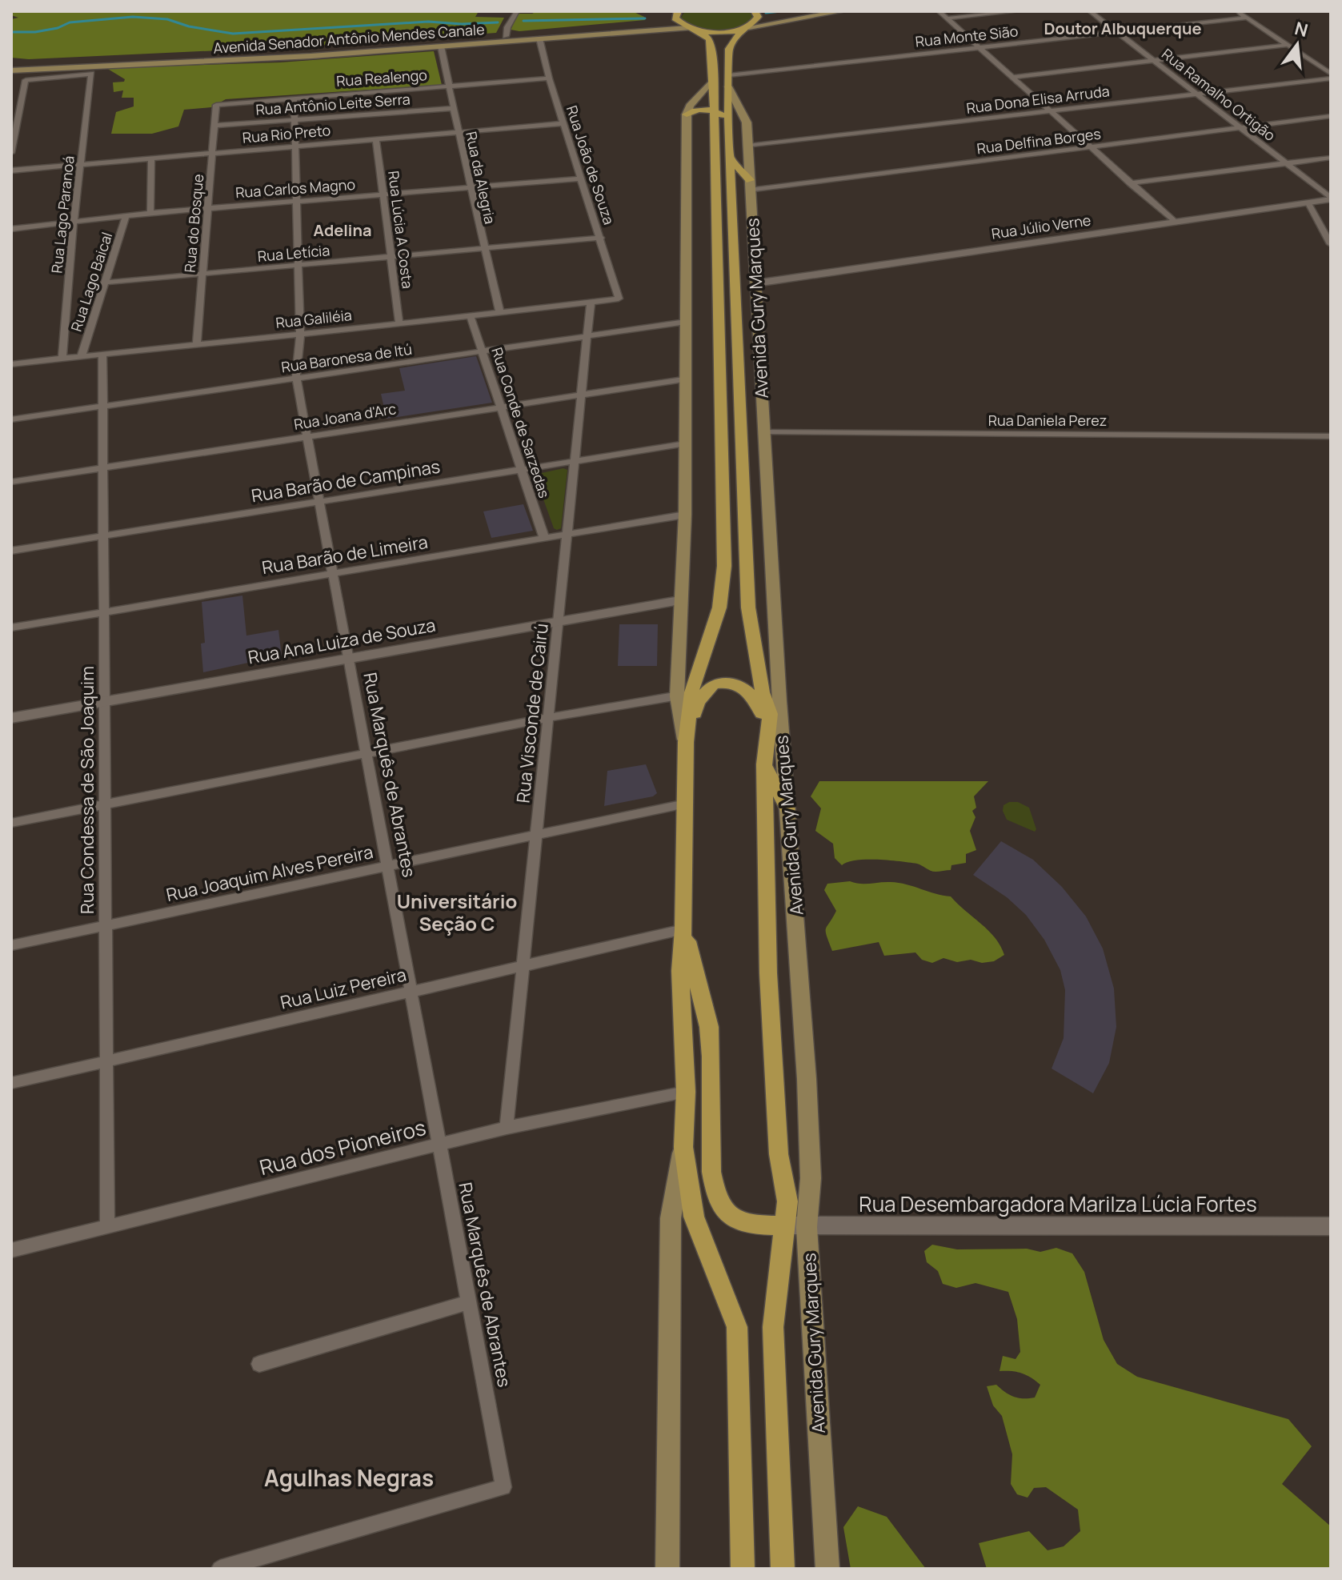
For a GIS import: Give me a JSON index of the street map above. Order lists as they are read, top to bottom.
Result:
{
  "streets": {
    "main road": ["Avenida Senador Antônio Mendes Canale", "Avenida Gury Marques"],
    "street": [
      "Rua Monte Sião",
      "Rua Realengo",
      "Rua Ramalho Ortigão",
      "Rua Dona Elisa Arruda",
      "Rua Antônio Leite Serra",
      "Rua Rio Preto",
      "Rua Delfina Borges",
      "Rua João de Souza",
      "Rua da Alegria",
      "Rua Carlos Magno",
      "Rua Lago Paranoá",
      "Rua do Bosque",
      "Rua Júlio Verne",
      "Rua Lúcia A Costa",
      "Rua Letícia",
      "Rua Lago Baical",
      "Rua Galiléia",
      "Rua Baronesa de Itú",
      "Rua Joana d'Arc",
      "Rua Daniela Perez",
      "Rua Conde de Sarzedas",
      "Rua Barão de Campinas",
      "Rua Barão de Limeira",
      "Rua Ana Luiza de Souza",
      "Rua Visconde de Cairú",
      "Rua Marquês de Abrantes",
      "Rua Condessa de São Joaquim",
      "Rua Joaquim Alves Pereira",
      "Rua Luiz Pereira",
      "Rua dos Pioneiros",
      "Rua Desembargadora Marilza Lúcia Fortes"
    ]
  },
  "crossings": [
    ["Rua Monte Sião", "Rua Ramalho Ortigão"],
    ["Rua Monte Sião", "Avenida Gury Marques"],
    ["Avenida Senador Antônio Mendes Canale", "Rua João de Souza"],
    ["Avenida Senador Antônio Mendes Canale", "Rua da Alegria"],
    ["Avenida Senador Antônio Mendes Canale", "Avenida Gury Marques"],
    ["Rua Realengo", "Rua João de Souza"],
    ["Rua Realengo", "Rua da Alegria"],
    ["Rua Realengo", "Rua do Bosque"],
    ["Rua Realengo", "Rua Marquês de Abrantes"],
    ["Rua Ramalho Ortigão", "Rua Dona Elisa Arruda"],
    ["Rua Ramalho Ortigão", "Rua Delfina Borges"],
    ["Rua Ramalho Ortigão", "Rua Júlio Verne"],
    ["Rua Dona Elisa Arruda", "Avenida Gury Marques"],
    ["Rua Antônio Leite Serra", "Rua da Alegria"],
    ["Rua Antônio Leite Serra", "Rua do Bosque"],
    ["Rua Antônio Leite Serra", "Rua Marquês de Abrantes"],
    ["Rua Rio Preto", "Rua João de Souza"],
    ["Rua Rio Preto", "Rua da Alegria"],
    ["Rua Rio Preto", "Rua Lago Paranoá"],
    ["Rua Rio Preto", "Rua do Bosque"],
    ["Rua Rio Preto", "Rua Lúcia A Costa"],
    ["Rua Rio Preto", "Rua Marquês de Abrantes"],
    ["Rua Delfina Borges", "Avenida Gury Marques"],
    ["Rua João de Souza", "Rua Carlos Magno"],
    ["Rua João de Souza", "Rua Letícia"],
    ["Rua João de Souza", "Rua Galiléia"],
    ["Rua da Alegria", "Rua Carlos Magno"],
    ["Rua da Alegria", "Rua Letícia"],
    ["Rua da Alegria", "Rua Galiléia"],
    ["Rua Carlos Magno", "Rua Lago Paranoá"],
    ["Rua Carlos Magno", "Rua do Bosque"],
    ["Rua Carlos Magno", "Rua Lúcia A Costa"],
    ["Rua Carlos Magno", "Rua Lago Baical"],
    ["Rua Carlos Magno", "Rua Marquês de Abrantes"],
    ["Rua Lago Paranoá", "Rua Galiléia"],
    ["Rua do Bosque", "Rua Letícia"],
    ["Rua do Bosque", "Rua Galiléia"],
    ["Rua Júlio Verne", "Avenida Gury Marques"],
    ["Rua Lúcia A Costa", "Rua Letícia"],
    ["Rua Lúcia A Costa", "Rua Galiléia"],
    ["Rua Letícia", "Rua Lago Baical"],
    ["Rua Letícia", "Rua Marquês de Abrantes"],
    ["Rua Lago Baical", "Rua Galiléia"],
    ["Avenida Gury Marques", "Rua Baronesa de Itú"],
    ["Avenida Gury Marques", "Rua Joana d'Arc"],
    ["Avenida Gury Marques", "Rua Daniela Perez"],
    ["Avenida Gury Marques", "Rua Barão de Campinas"],
    ["Avenida Gury Marques", "Rua Barão de Limeira"],
    ["Avenida Gury Marques", "Rua Ana Luiza de Souza"],
    ["Avenida Gury Marques", "Rua Joaquim Alves Pereira"],
    ["Avenida Gury Marques", "Rua Luiz Pereira"],
    ["Avenida Gury Marques", "Rua dos Pioneiros"],
    ["Avenida Gury Marques", "Rua Desembargadora Marilza Lúcia Fortes"],
    ["Rua Galiléia", "Rua Conde de Sarzedas"],
    ["Rua Galiléia", "Rua Visconde de Cairú"],
    ["Rua Galiléia", "Rua Marquês de Abrantes"],
    ["Rua Galiléia", "Rua Condessa de São Joaquim"],
    ["Rua Baronesa de Itú", "Rua Conde de Sarzedas"],
    ["Rua Baronesa de Itú", "Rua Visconde de Cairú"],
    ["Rua Baronesa de Itú", "Rua Marquês de Abrantes"],
    ["Rua Baronesa de Itú", "Rua Condessa de São Joaquim"],
    ["Rua Joana d'Arc", "Rua Conde de Sarzedas"],
    ["Rua Joana d'Arc", "Rua Visconde de Cairú"],
    ["Rua Joana d'Arc", "Rua Marquês de Abrantes"],
    ["Rua Joana d'Arc", "Rua Condessa de São Joaquim"],
    ["Rua Conde de Sarzedas", "Rua Barão de Campinas"],
    ["Rua Conde de Sarzedas", "Rua Barão de Limeira"],
    ["Rua Barão de Campinas", "Rua Visconde de Cairú"],
    ["Rua Barão de Campinas", "Rua Marquês de Abrantes"],
    ["Rua Barão de Campinas", "Rua Condessa de São Joaquim"],
    ["Rua Barão de Limeira", "Rua Visconde de Cairú"],
    ["Rua Barão de Limeira", "Rua Marquês de Abrantes"],
    ["Rua Barão de Limeira", "Rua Condessa de São Joaquim"],
    ["Rua Ana Luiza de Souza", "Rua Visconde de Cairú"],
    ["Rua Ana Luiza de Souza", "Rua Marquês de Abrantes"],
    ["Rua Ana Luiza de Souza", "Rua Condessa de São Joaquim"],
    ["Rua Visconde de Cairú", "Rua Joaquim Alves Pereira"],
    ["Rua Visconde de Cairú", "Rua Luiz Pereira"],
    ["Rua Visconde de Cairú", "Rua dos Pioneiros"],
    ["Rua Marquês de Abrantes", "Rua Joaquim Alves Pereira"],
    ["Rua Marquês de Abrantes", "Rua Luiz Pereira"],
    ["Rua Marquês de Abrantes", "Rua dos Pioneiros"],
    ["Rua Condessa de São Joaquim", "Rua Joaquim Alves Pereira"],
    ["Rua Condessa de São Joaquim", "Rua Luiz Pereira"],
    ["Rua Condessa de São Joaquim", "Rua dos Pioneiros"]
  ],
  "districts": [
    "Doutor Albuquerque",
    "Adelina",
    "Universitário Seção C",
    "Agulhas Negras"
  ],
  "north": "top"
}
